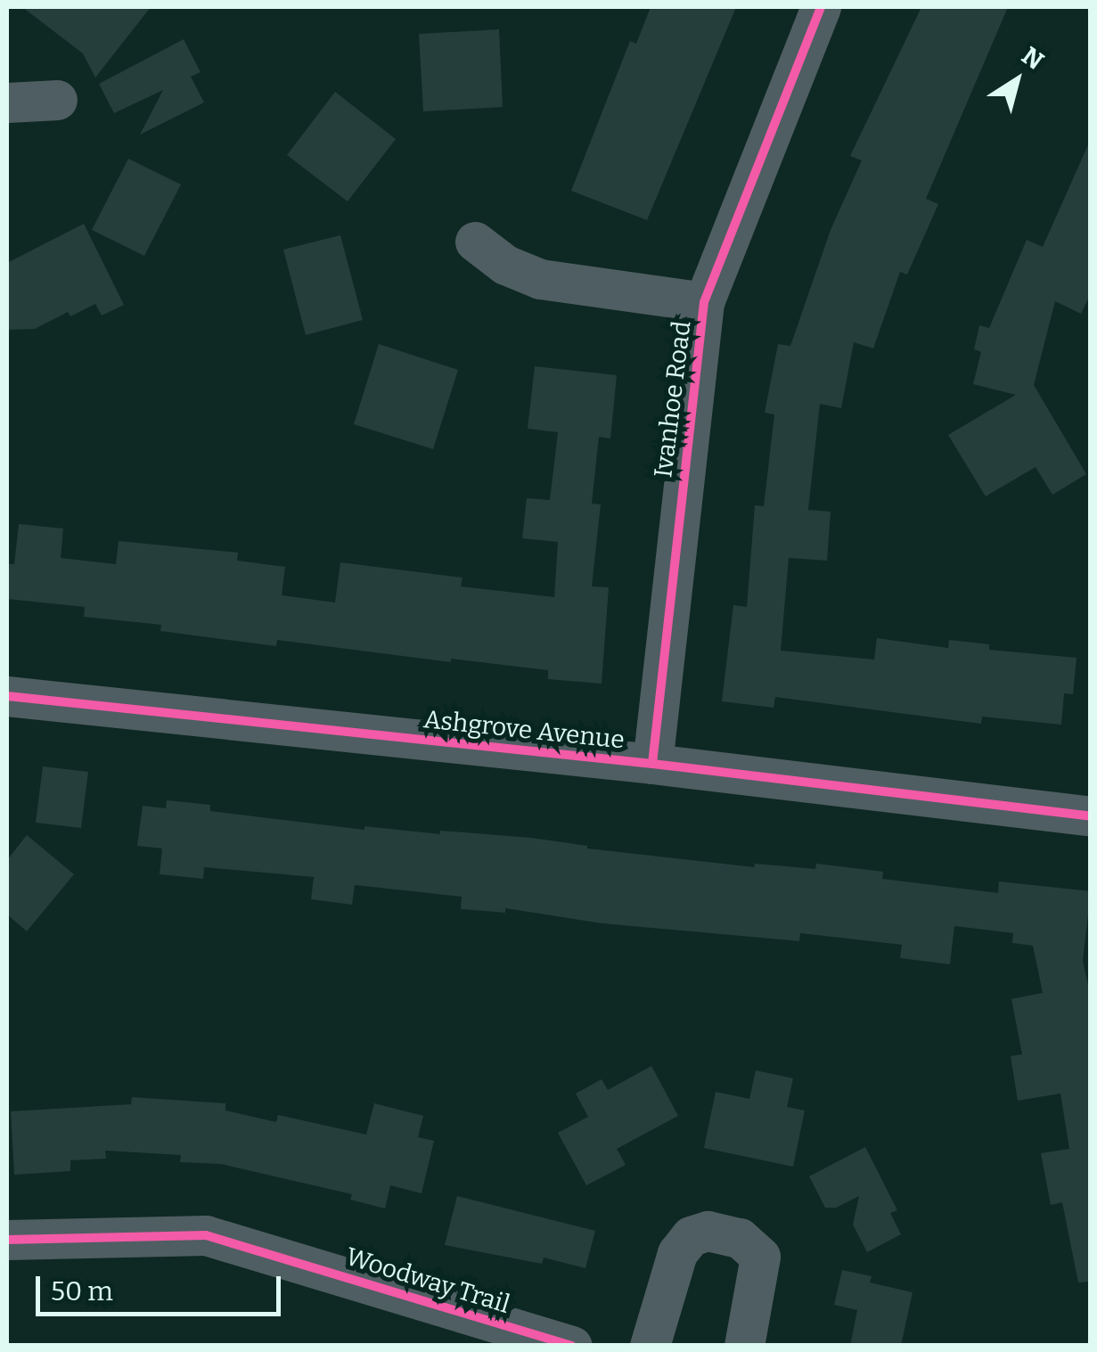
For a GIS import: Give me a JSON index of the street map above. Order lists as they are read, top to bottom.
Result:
{
  "streets": {
    "street": ["Ivanhoe Road", "Ashgrove Avenue", "Woodway Trail"]
  },
  "crossings": [
    ["Ivanhoe Road", "Ashgrove Avenue"]
  ],
  "scale_bar": "50 m",
  "north": "top right"
}
